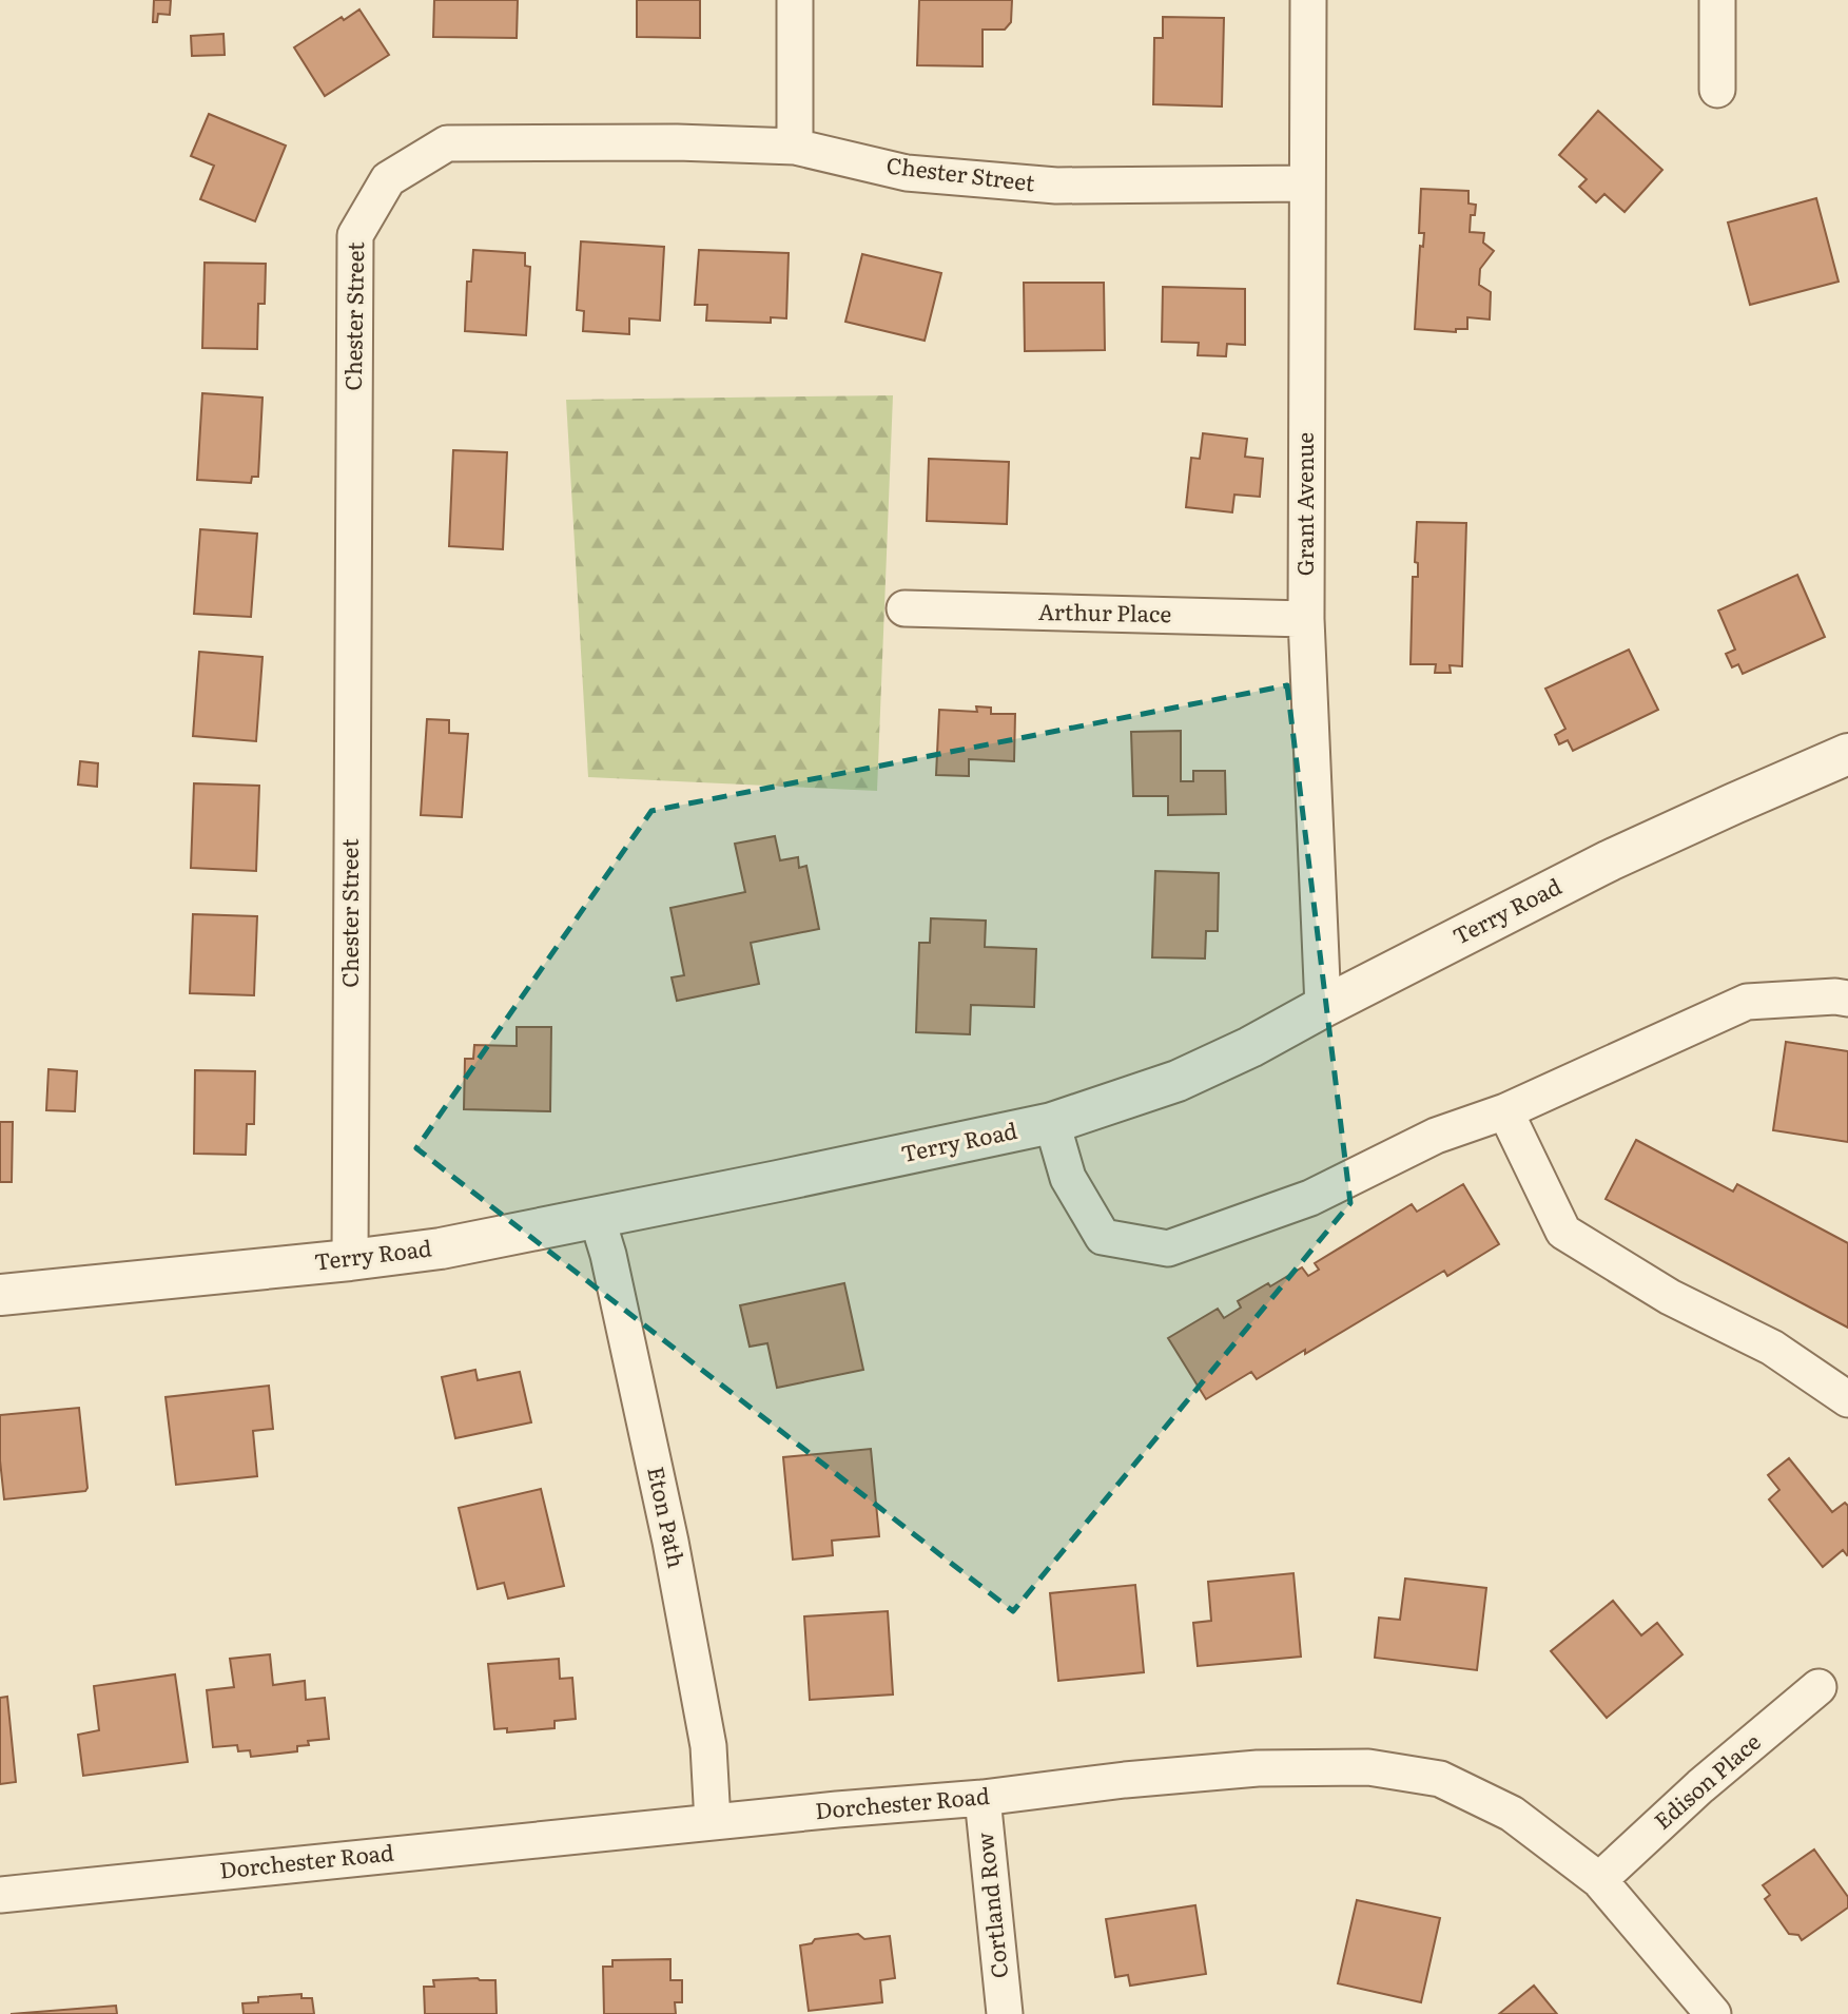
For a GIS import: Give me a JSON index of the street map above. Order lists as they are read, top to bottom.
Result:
{
  "streets": {
    "street": [
      "Chester Street",
      "Grant Avenue",
      "Arthur Place",
      "Terry Road",
      "Eton Path",
      "Edison Place",
      "Dorchester Road",
      "Cortland Row"
    ]
  },
  "crossings": [
    ["Chester Street", "Grant Avenue"],
    ["Chester Street", "Terry Road"],
    ["Grant Avenue", "Arthur Place"],
    ["Grant Avenue", "Terry Road"],
    ["Terry Road", "Eton Path"],
    ["Eton Path", "Dorchester Road"],
    ["Edison Place", "Dorchester Road"],
    ["Dorchester Road", "Cortland Row"]
  ]
}
